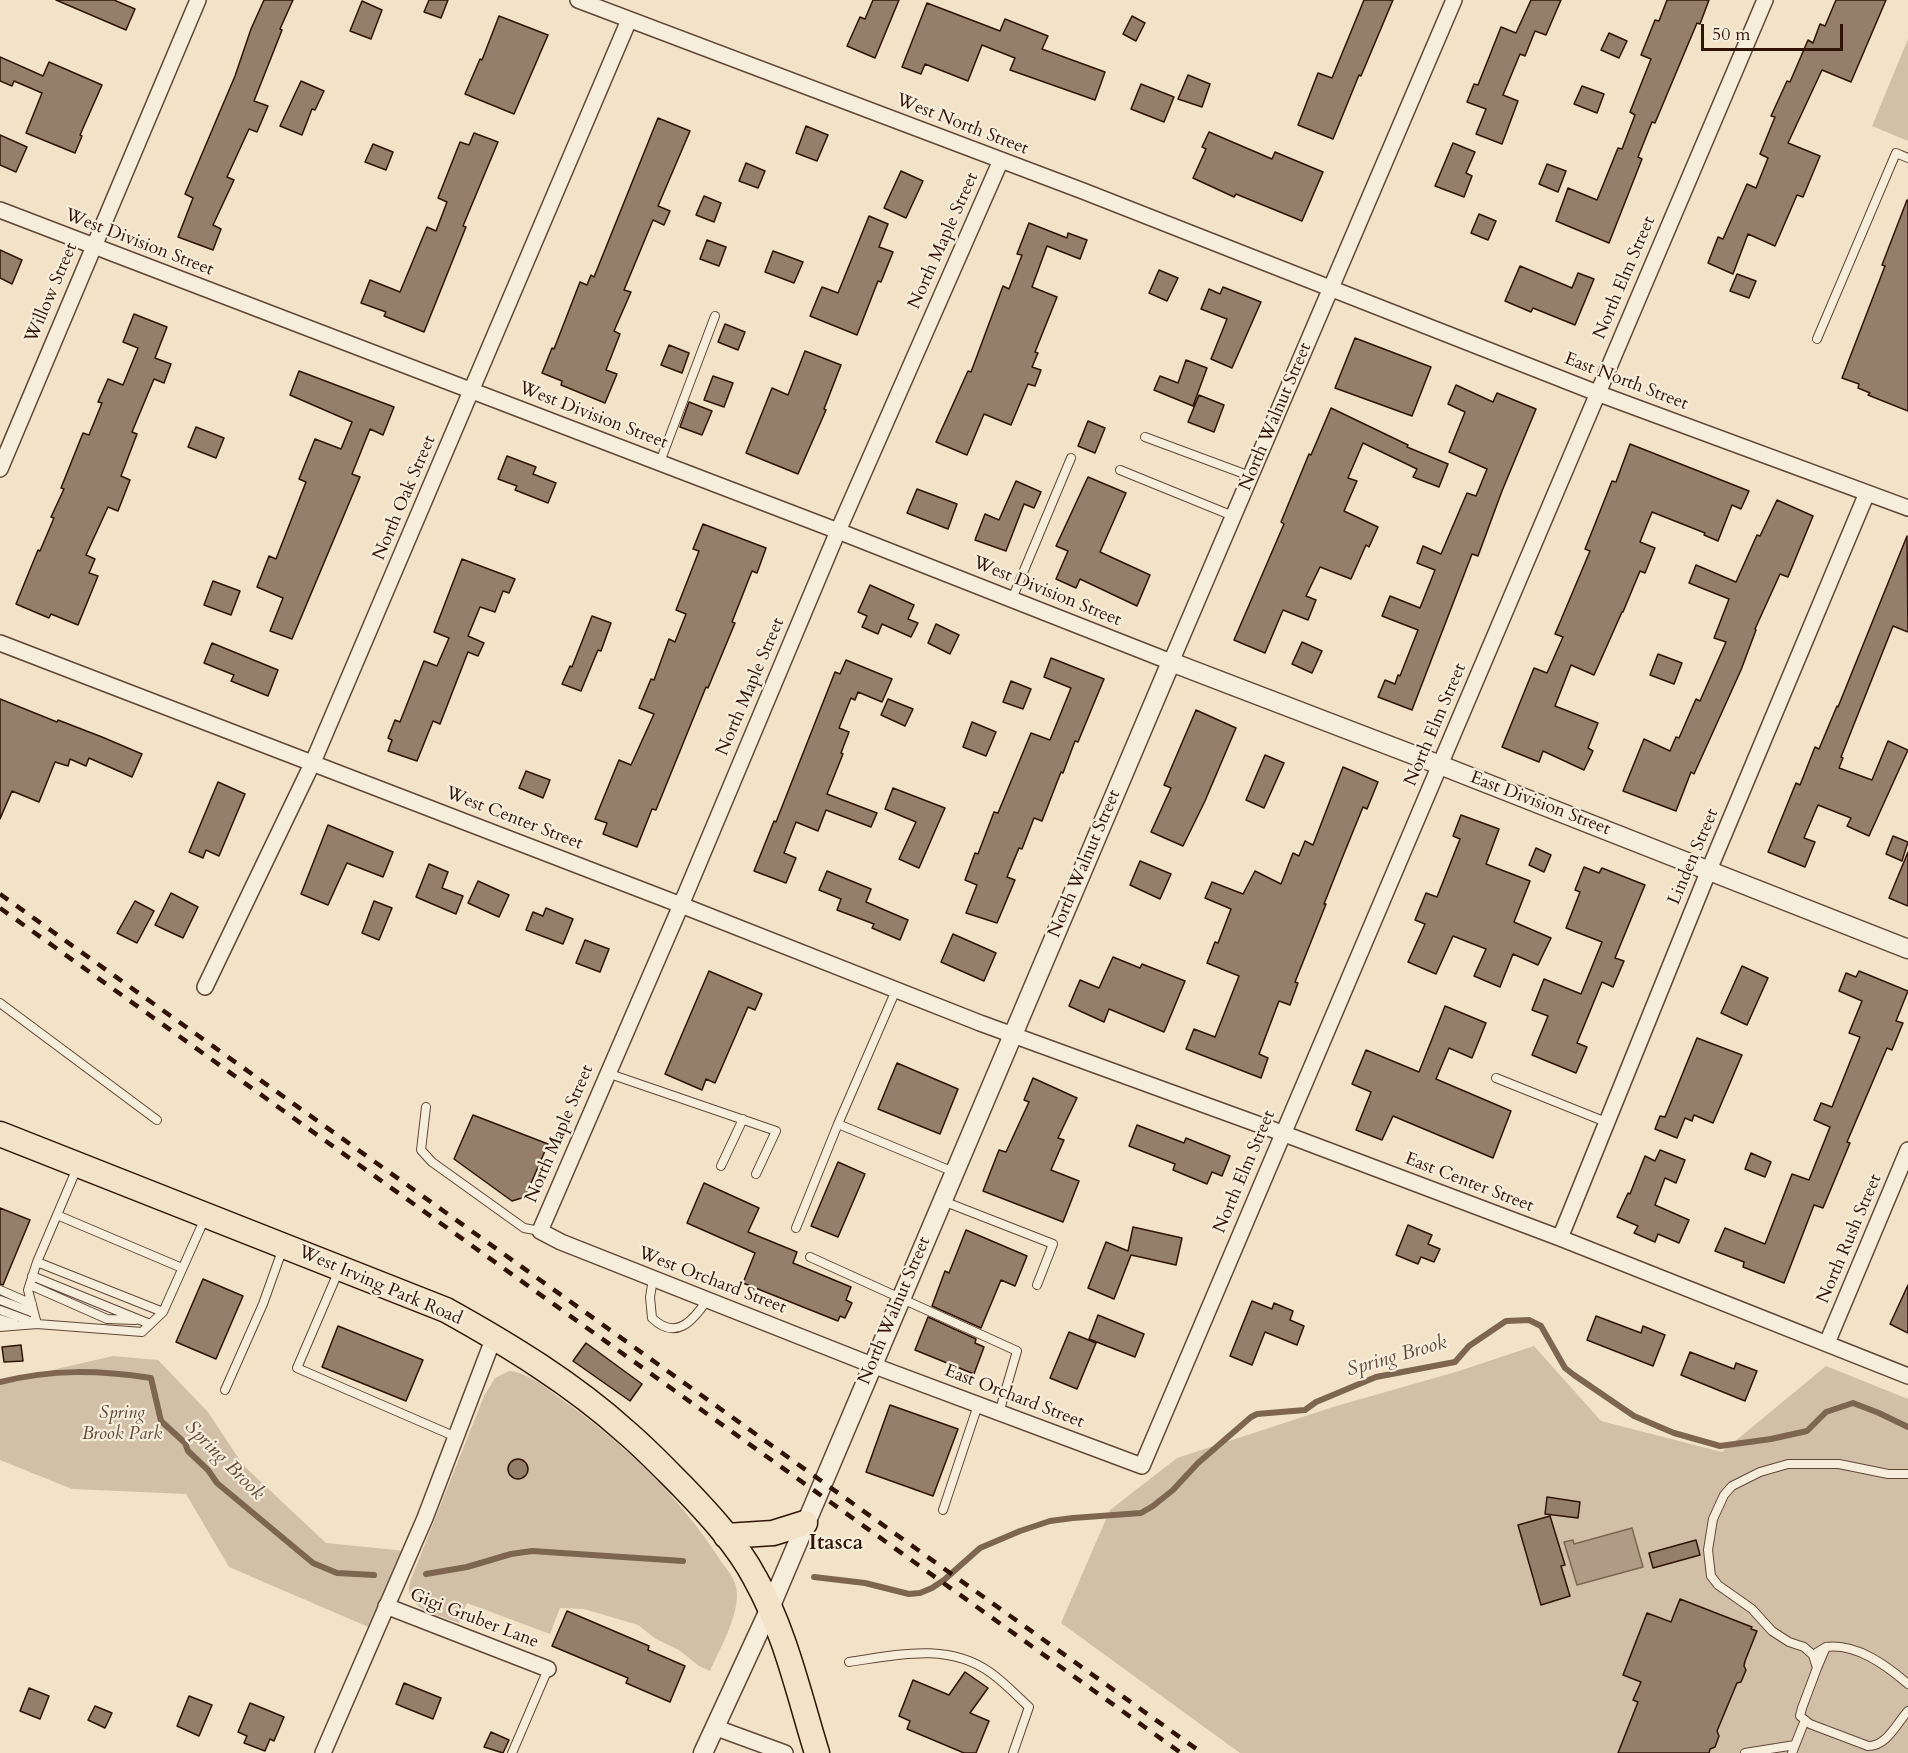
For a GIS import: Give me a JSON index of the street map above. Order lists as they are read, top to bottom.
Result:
{
  "streets": {
    "main road": ["West Irving Park Road"],
    "street": [
      "West North Street",
      "North Maple Street",
      "West Division Street",
      "North Elm Street",
      "Willow Street",
      "East North Street",
      "North Walnut Street",
      "North Oak Street",
      "East Division Street",
      "West Center Street",
      "Linden Street",
      "East Center Street",
      "North Rush Street",
      "West Orchard Street",
      "East Orchard Street",
      "Gigi Gruber Lane"
    ]
  },
  "crossings": [
    ["West North Street", "North Maple Street"],
    ["West North Street", "East North Street"],
    ["West North Street", "North Walnut Street"],
    ["West North Street", "North Oak Street"],
    ["North Maple Street", "West Division Street"],
    ["North Maple Street", "West Center Street"],
    ["North Maple Street", "West Orchard Street"],
    ["West Division Street", "Willow Street"],
    ["West Division Street", "North Walnut Street"],
    ["West Division Street", "North Oak Street"],
    ["West Division Street", "East Division Street"],
    ["North Elm Street", "East North Street"],
    ["North Elm Street", "East Division Street"],
    ["North Elm Street", "East Center Street"],
    ["North Elm Street", "East Orchard Street"],
    ["East North Street", "North Walnut Street"],
    ["East North Street", "Linden Street"],
    ["North Walnut Street", "East Division Street"],
    ["North Walnut Street", "West Center Street"],
    ["North Walnut Street", "East Center Street"],
    ["North Walnut Street", "West Orchard Street"],
    ["North Walnut Street", "West Irving Park Road"],
    ["North Walnut Street", "East Orchard Street"],
    ["North Oak Street", "West Center Street"],
    ["East Division Street", "Linden Street"],
    ["West Center Street", "East Center Street"],
    ["Linden Street", "East Center Street"],
    ["East Center Street", "North Rush Street"],
    ["West Orchard Street", "East Orchard Street"]
  ],
  "districts": ["Itasca"],
  "water": ["Spring Brook"],
  "parks": ["Spring Brook Park"],
  "scale_bar": "50 m"
}
